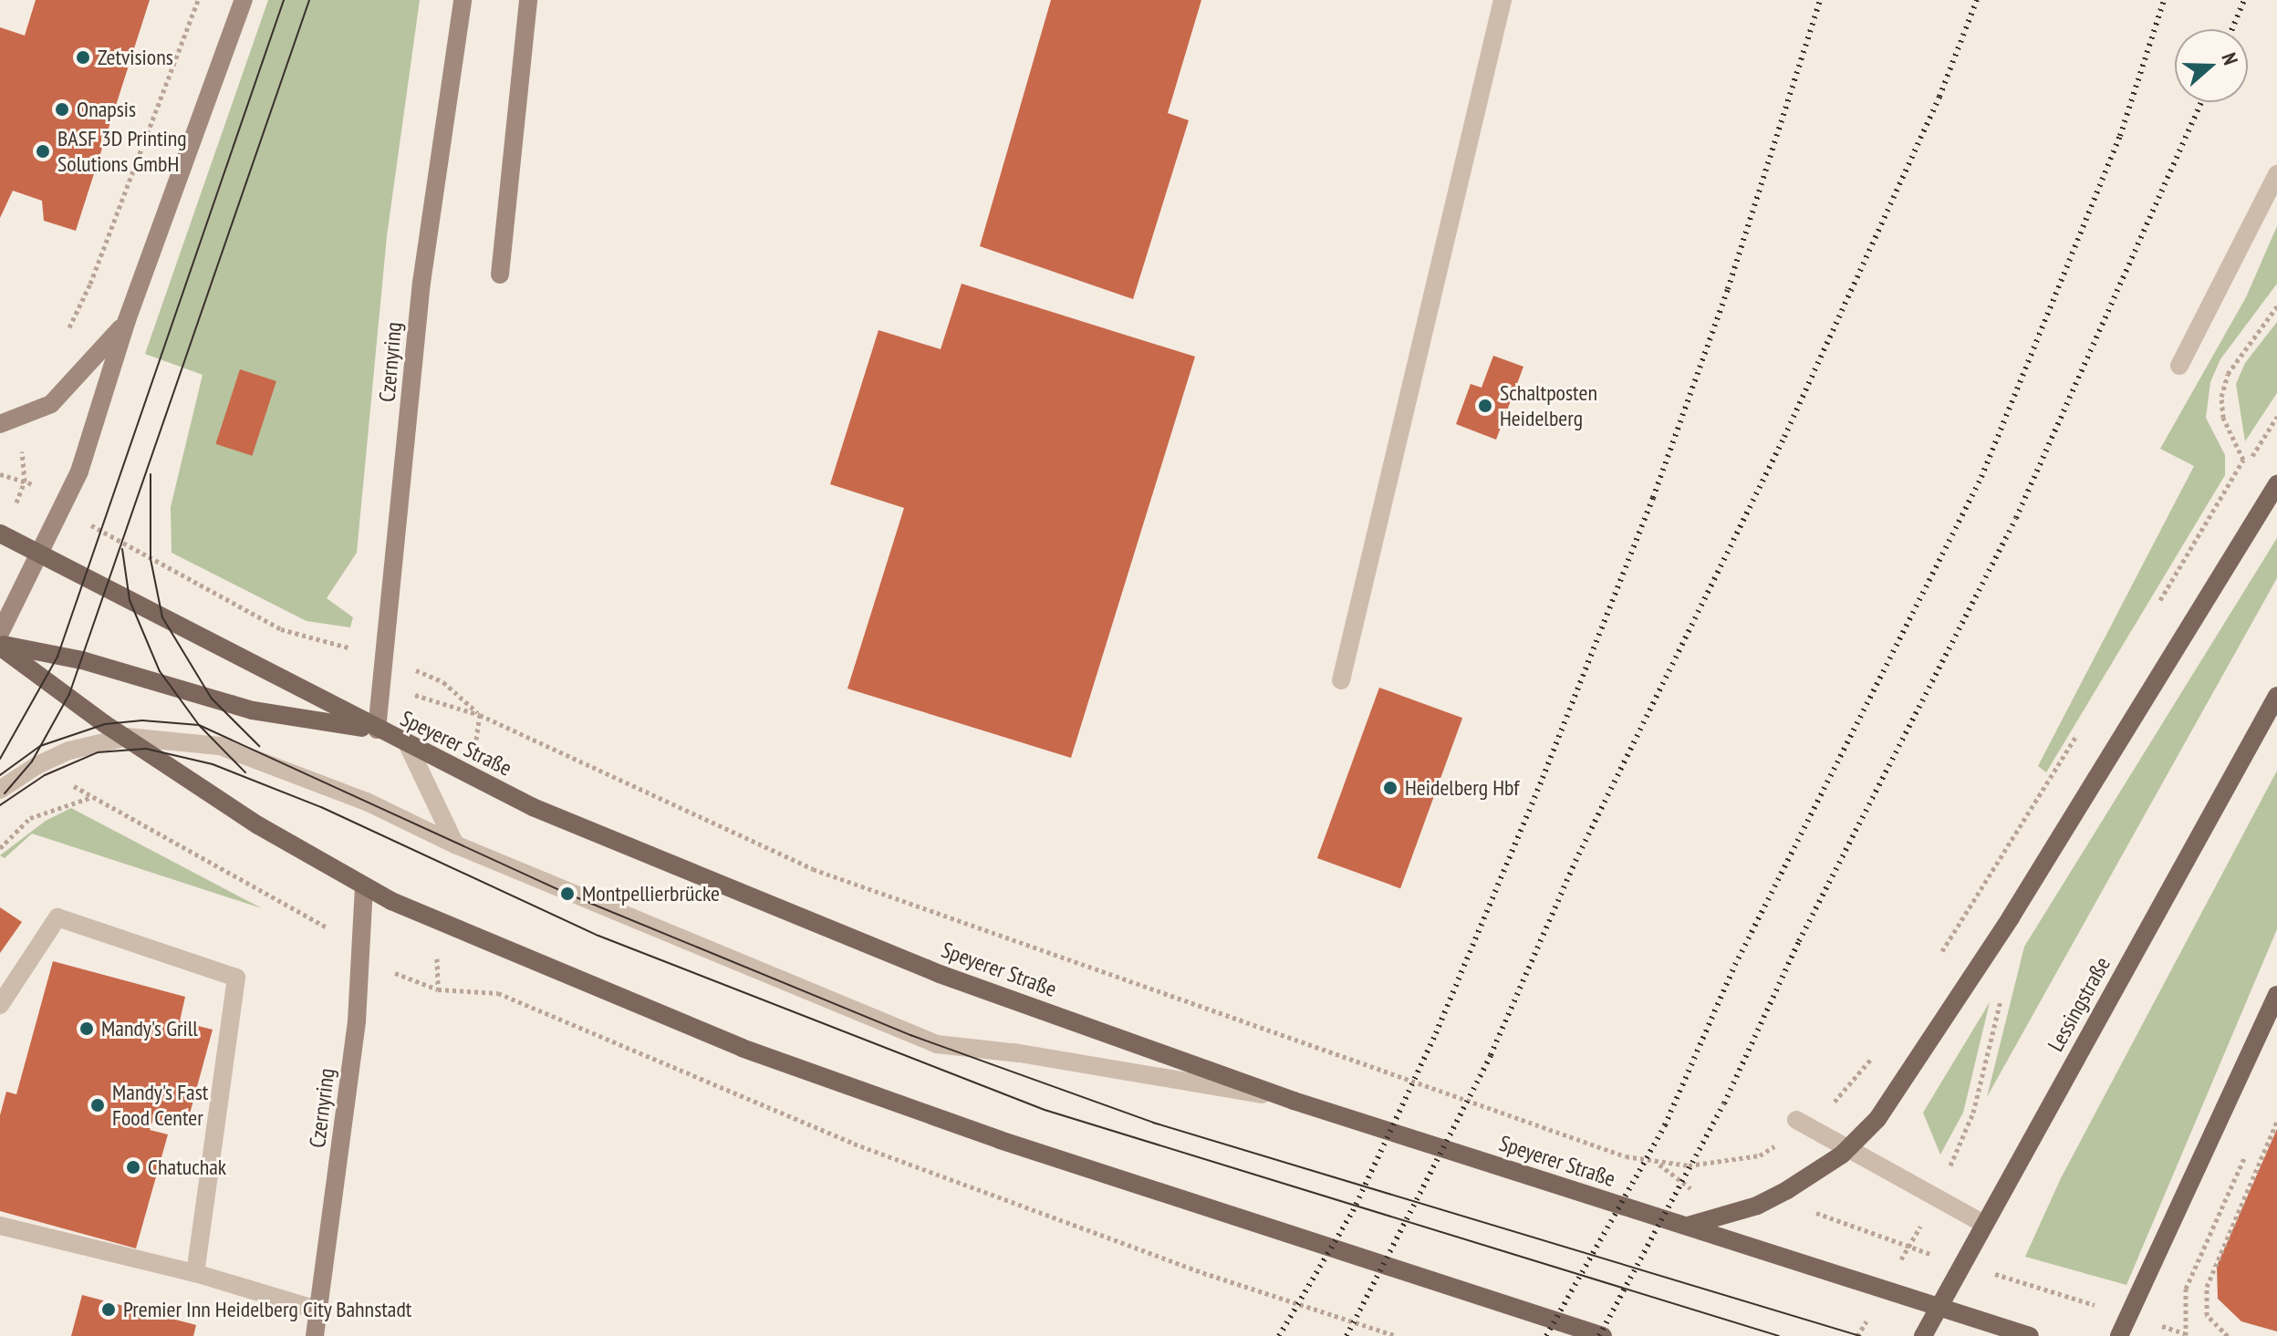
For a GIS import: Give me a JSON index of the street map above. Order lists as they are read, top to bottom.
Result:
{
  "streets": {
    "main road": ["Czernyring", "Speyerer Straße", "Lessingstraße"]
  },
  "crossings": [
    ["Czernyring", "Speyerer Straße"]
  ],
  "places": [
    "Zetvisions",
    "Onapsis",
    "BASF 3D Printing Solutions GmbH",
    "Schaltposten Heidelberg",
    "Heidelberg Hbf",
    "Montpellierbrücke",
    "Mandy's Grill",
    "Mandy's Fast Food Center",
    "Chatuchak",
    "Premier Inn Heidelberg City Bahnstadt"
  ],
  "north": "right"
}
